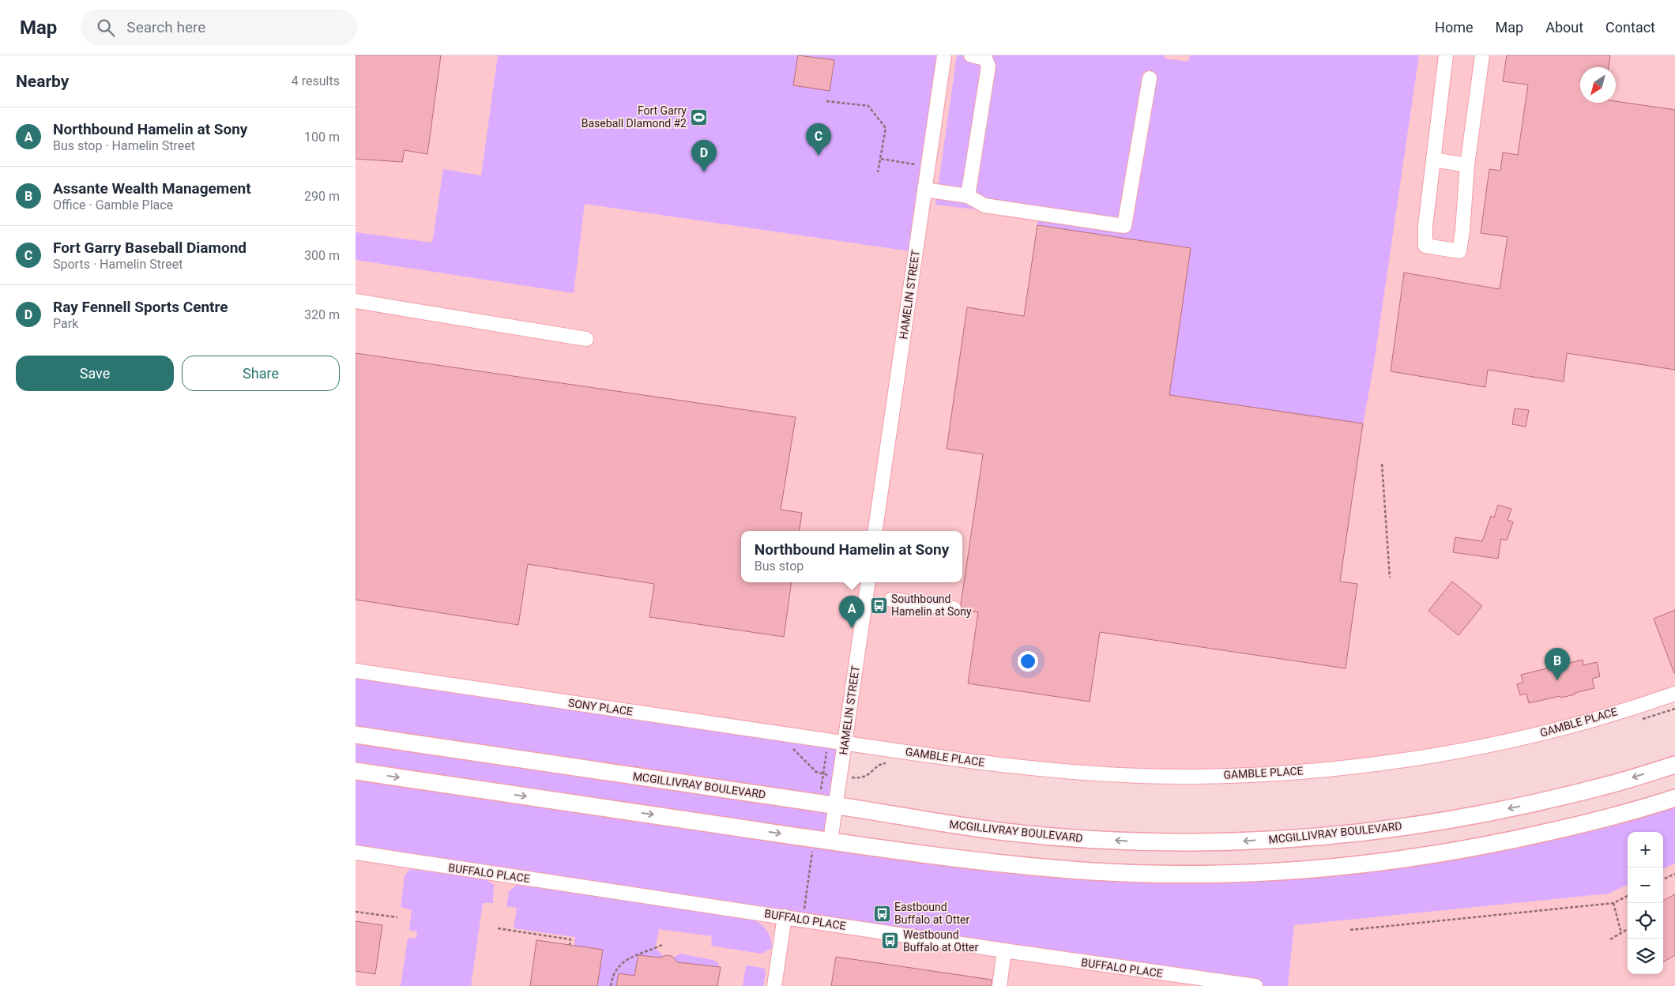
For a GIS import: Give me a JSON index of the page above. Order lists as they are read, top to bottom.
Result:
{
  "streets": {
    "main road": ["MCGILLIVRAY BOULEVARD"],
    "street": [
      "HAMELIN STREET",
      "SONY PLACE",
      "GAMBLE PLACE",
      "BUFFALO PLACE"
    ]
  },
  "crossings": [
    ["HAMELIN STREET", "SONY PLACE"],
    ["HAMELIN STREET", "GAMBLE PLACE"],
    ["HAMELIN STREET", "MCGILLIVRAY BOULEVARD"],
    ["SONY PLACE", "GAMBLE PLACE"]
  ],
  "places": {
    "sports": ["Fort Garry Baseball DIamond #2"],
    "bus stop": ["Southbound Hamelin at Sony", "Eastbound Buffalo at Otter", "Westbound Buffalo at Otter"]
  },
  "north": "bottom left",
  "page": {
    "header": "Map",
    "search": "Search here",
    "nav": [
      "Home",
      "Map",
      "About",
      "Contact"
    ],
    "heading": ["Nearby", "4 results"],
    "list": [
      {
        "mark": "A",
        "name": "Northbound Hamelin at Sony",
        "note": "Bus stop · Hamelin Street",
        "value": "100 m"
      },
      {
        "mark": "B",
        "name": "Assante Wealth Management",
        "note": "Office · Gamble Place",
        "value": "290 m"
      },
      {
        "mark": "C",
        "name": "Fort Garry Baseball Diamond",
        "note": "Sports · Hamelin Street",
        "value": "300 m"
      },
      {
        "mark": "D",
        "name": "Ray Fennell Sports Centre",
        "note": "Park",
        "value": "320 m"
      }
    ],
    "pins": [
      "C",
      "D",
      "A",
      "B"
    ],
    "buttons": ["Save", "Share"],
    "popup": ["Northbound Hamelin at Sony", "Bus stop"],
    "map_buttons": ["+", "−"]
  }
}
